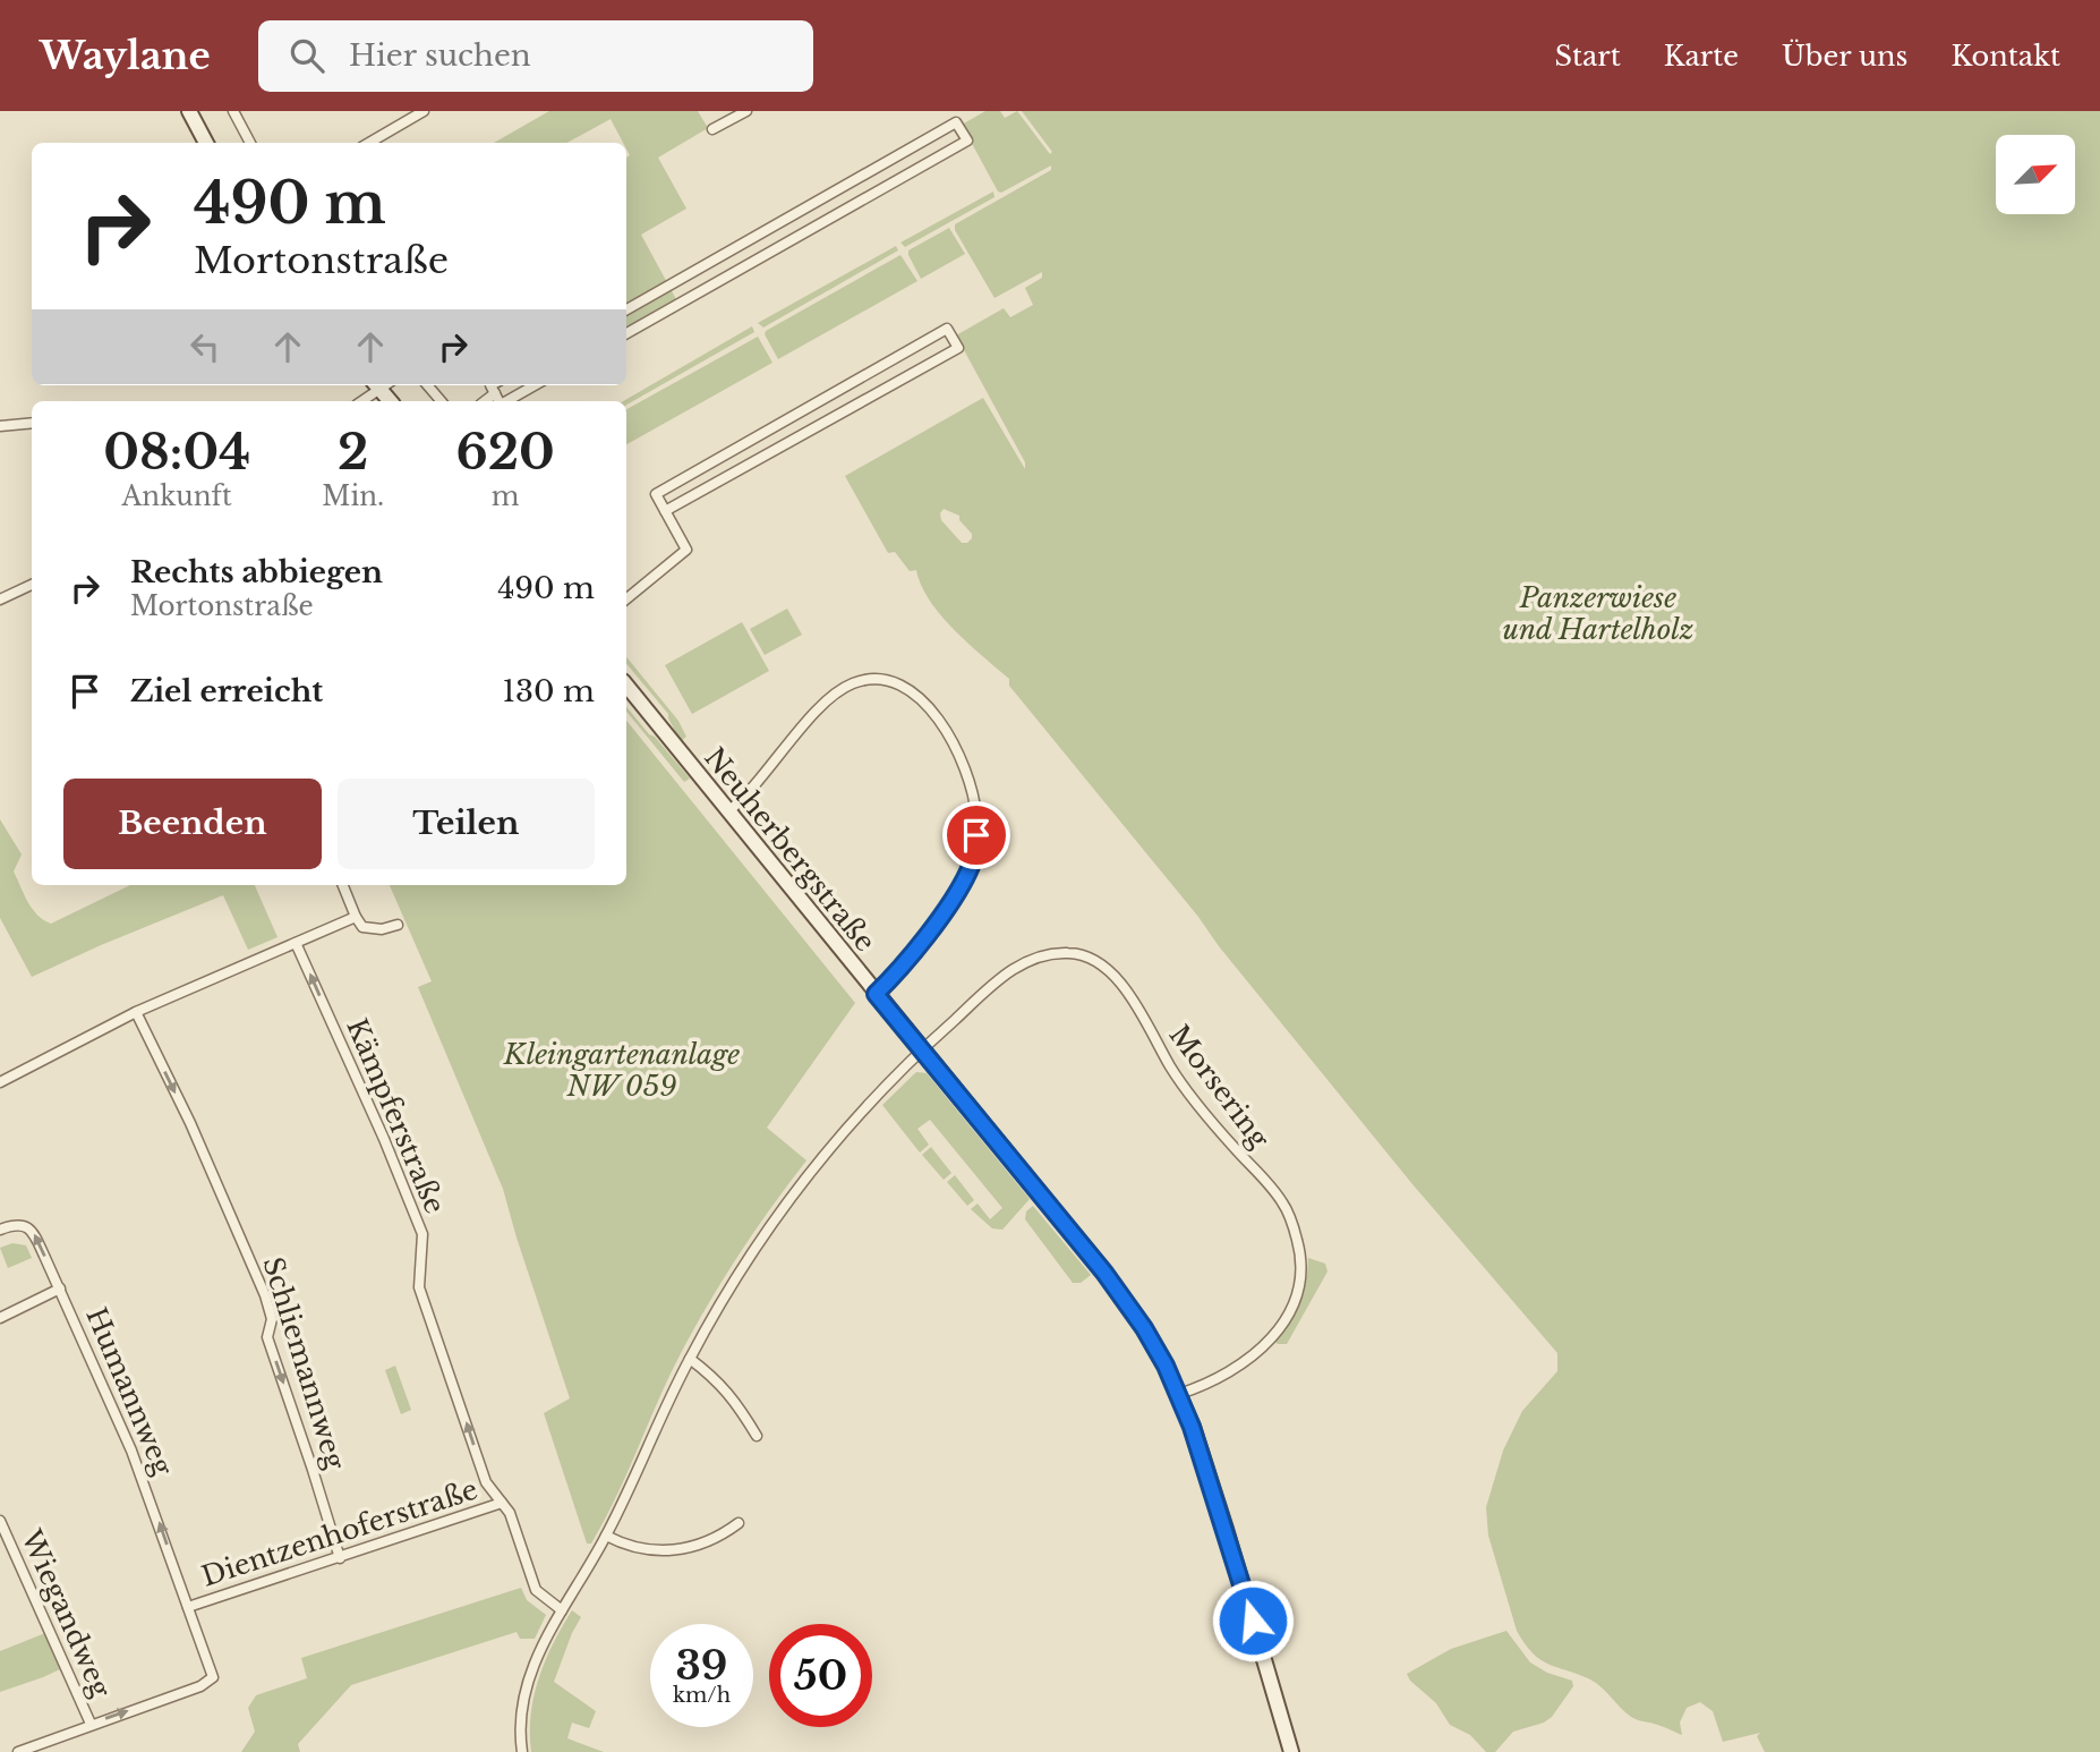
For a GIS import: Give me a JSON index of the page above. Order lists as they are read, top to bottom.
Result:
{
  "streets": {
    "main road": ["Neuherbergstraße"],
    "street": [
      "Morsering",
      "Kämpferstraße",
      "Schliemannweg",
      "Humannweg",
      "Dientzenhoferstraße",
      "Wiegandweg"
    ]
  },
  "crossings": [
    ["Neuherbergstraße", "Morsering"],
    ["Morsering", "Kämpferstraße"],
    ["Kämpferstraße", "Dientzenhoferstraße"],
    ["Schliemannweg", "Dientzenhoferstraße"],
    ["Humannweg", "Dientzenhoferstraße"],
    ["Dientzenhoferstraße", "Wiegandweg"]
  ],
  "one_way": ["Kämpferstraße", "Schliemannweg", "Humannweg"],
  "parks": ["Panzerwiese und Hartelholz", "Kleingartenanlage NW 059"],
  "north": "top right",
  "page": {
    "header": "Waylane",
    "search": "Hier suchen",
    "nav": [
      "Start",
      "Karte",
      "Über uns",
      "Kontakt"
    ],
    "turn": ["490 m", "Mortonstraße"],
    "eta": [
      "08:04",
      "Ankunft",
      "2",
      "Min.",
      "620",
      "m"
    ],
    "list": [
      {
        "name": "Rechts abbiegen",
        "note": "Mortonstraße",
        "value": "490 m"
      },
      {
        "name": "Ziel erreicht",
        "value": "130 m"
      }
    ],
    "buttons": ["Beenden", "Teilen"],
    "speed": "39 km/h",
    "limit": "50"
  }
}
